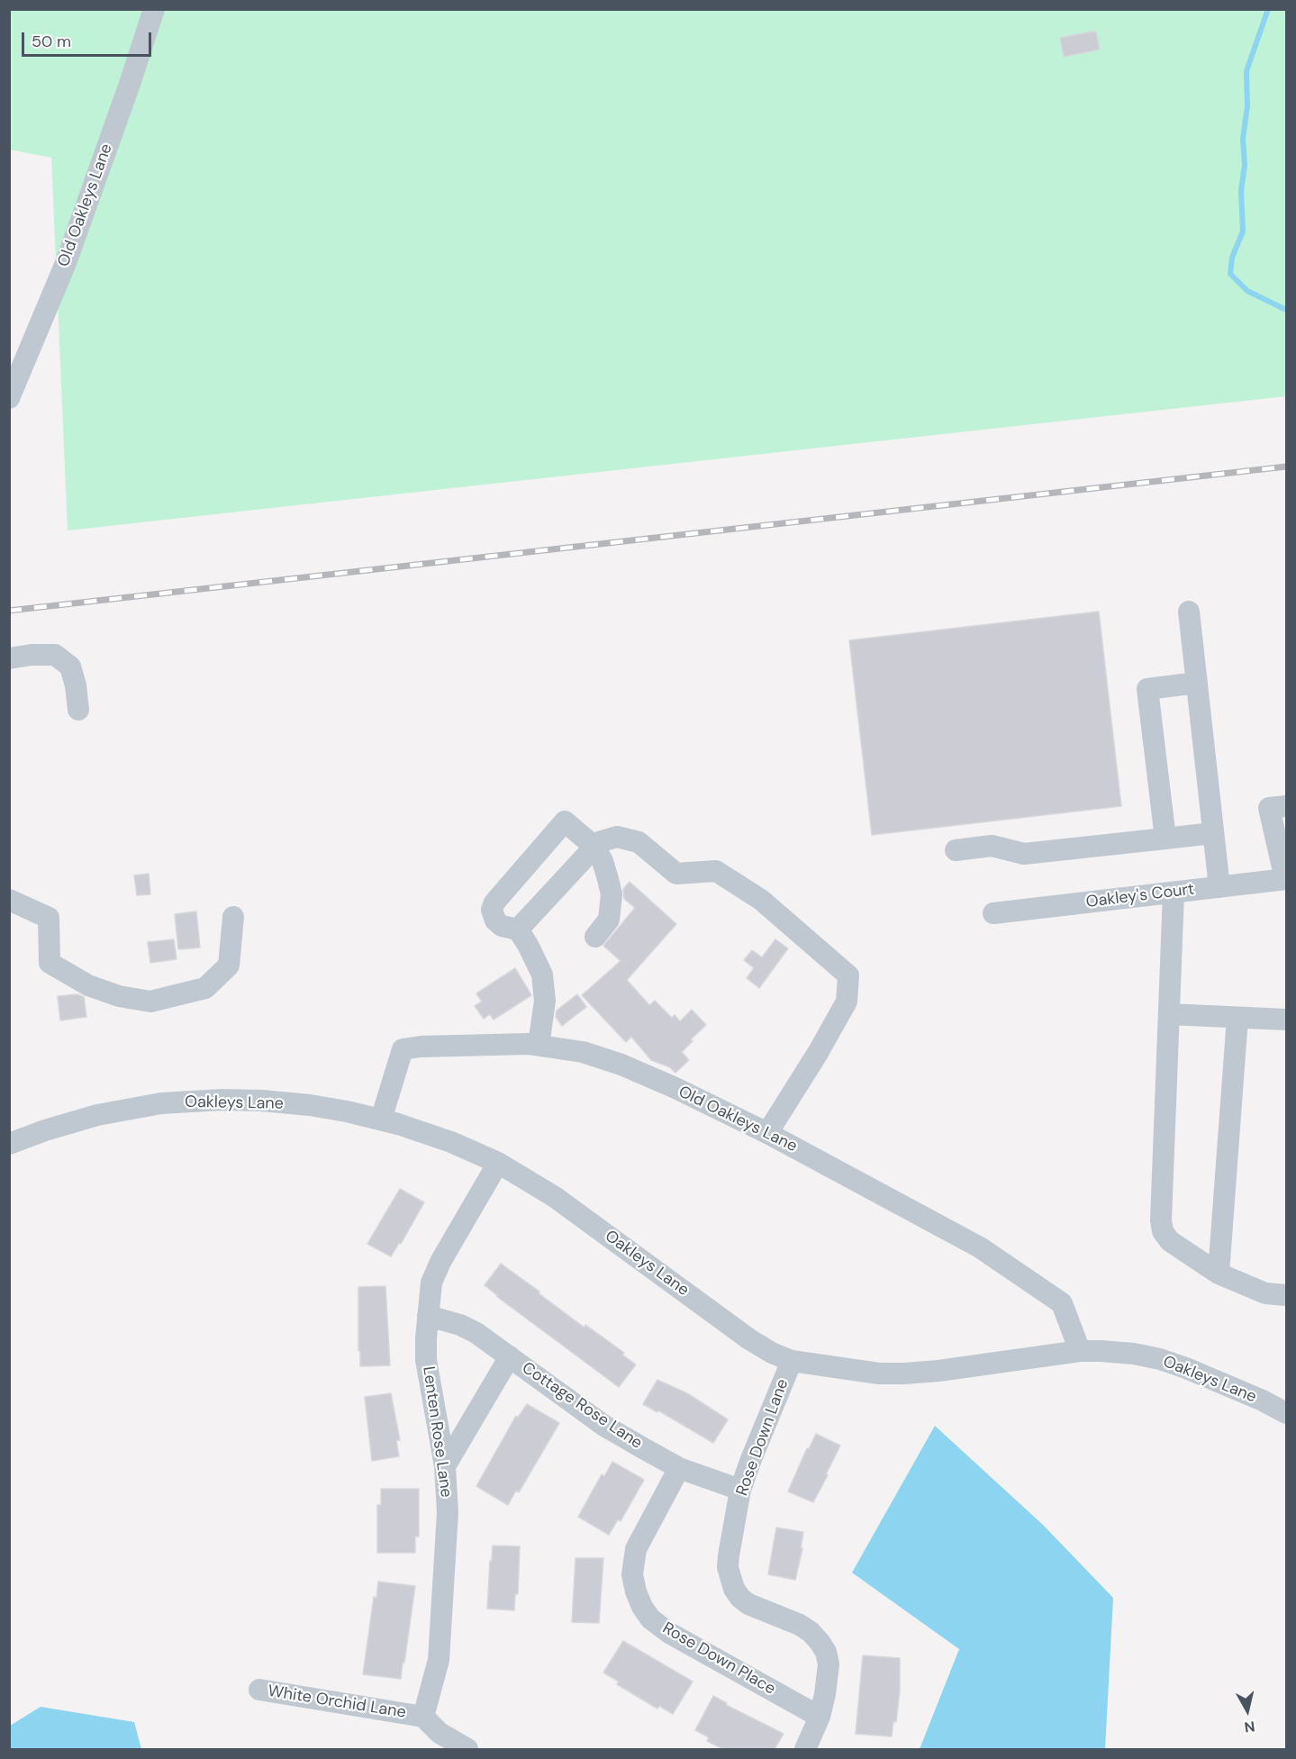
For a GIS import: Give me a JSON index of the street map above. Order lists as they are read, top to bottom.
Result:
{
  "streets": {
    "street": [
      "Old Oakleys Lane",
      "Oakley's Court",
      "Oakleys Lane",
      "Cottage Rose Lane",
      "Lenten Rose Lane",
      "Rose Down Lane",
      "Rose Down Place",
      "White Orchid Lane"
    ]
  },
  "crossings": [
    ["Old Oakleys Lane", "Oakleys Lane"],
    ["Oakleys Lane", "Lenten Rose Lane"],
    ["Oakleys Lane", "Rose Down Lane"],
    ["Cottage Rose Lane", "Lenten Rose Lane"],
    ["Cottage Rose Lane", "Rose Down Lane"],
    ["Cottage Rose Lane", "Rose Down Place"],
    ["Lenten Rose Lane", "White Orchid Lane"],
    ["Rose Down Lane", "Rose Down Place"]
  ],
  "scale_bar": "50 m",
  "north": "bottom"
}
